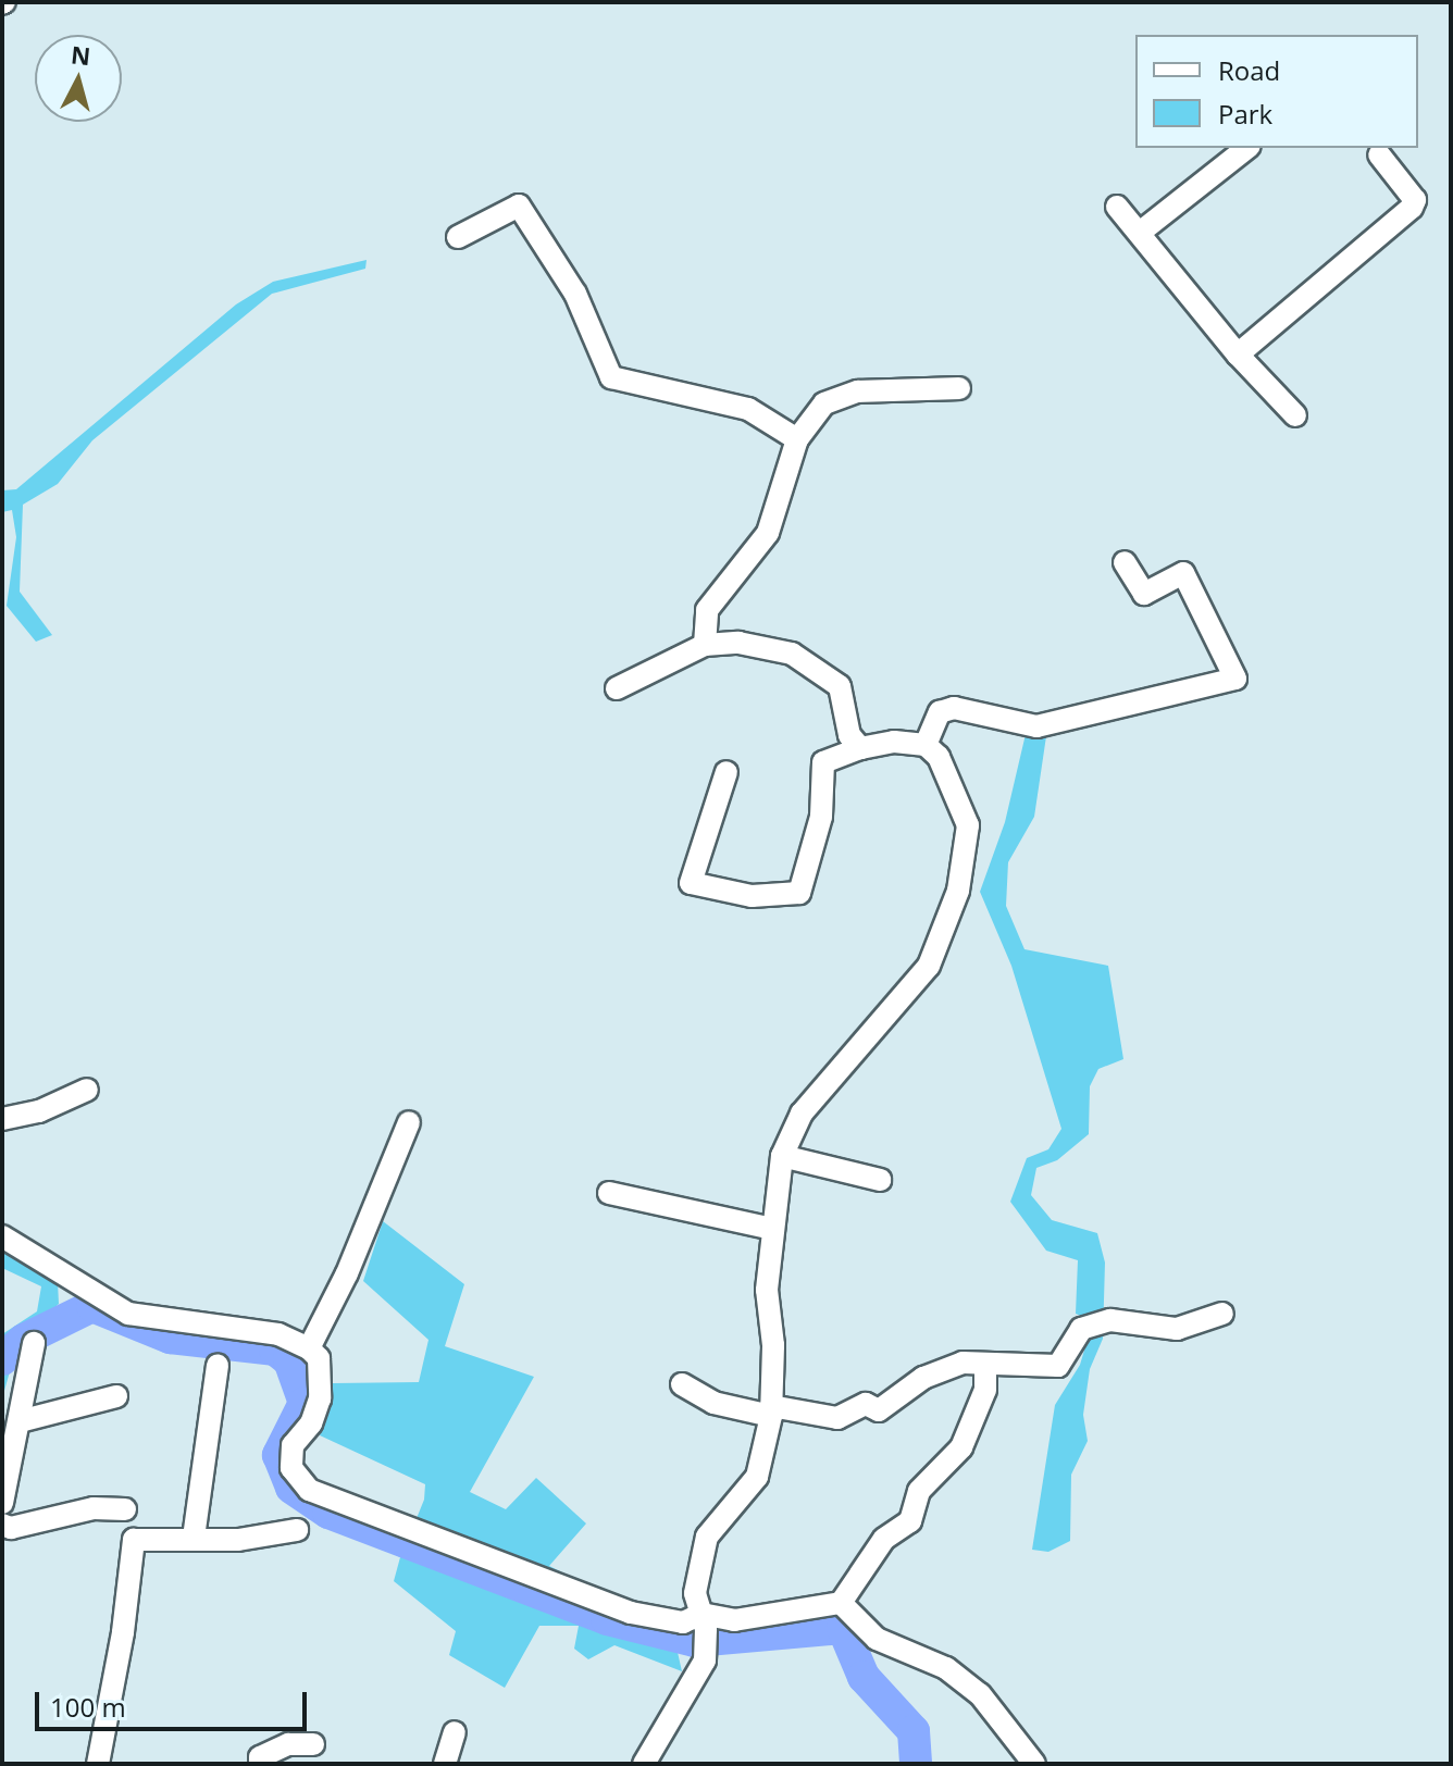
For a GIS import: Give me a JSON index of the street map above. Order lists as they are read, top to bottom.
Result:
{
  "legend": ["Road", "Park"],
  "scale_bar": "100 m",
  "north": "top"
}
